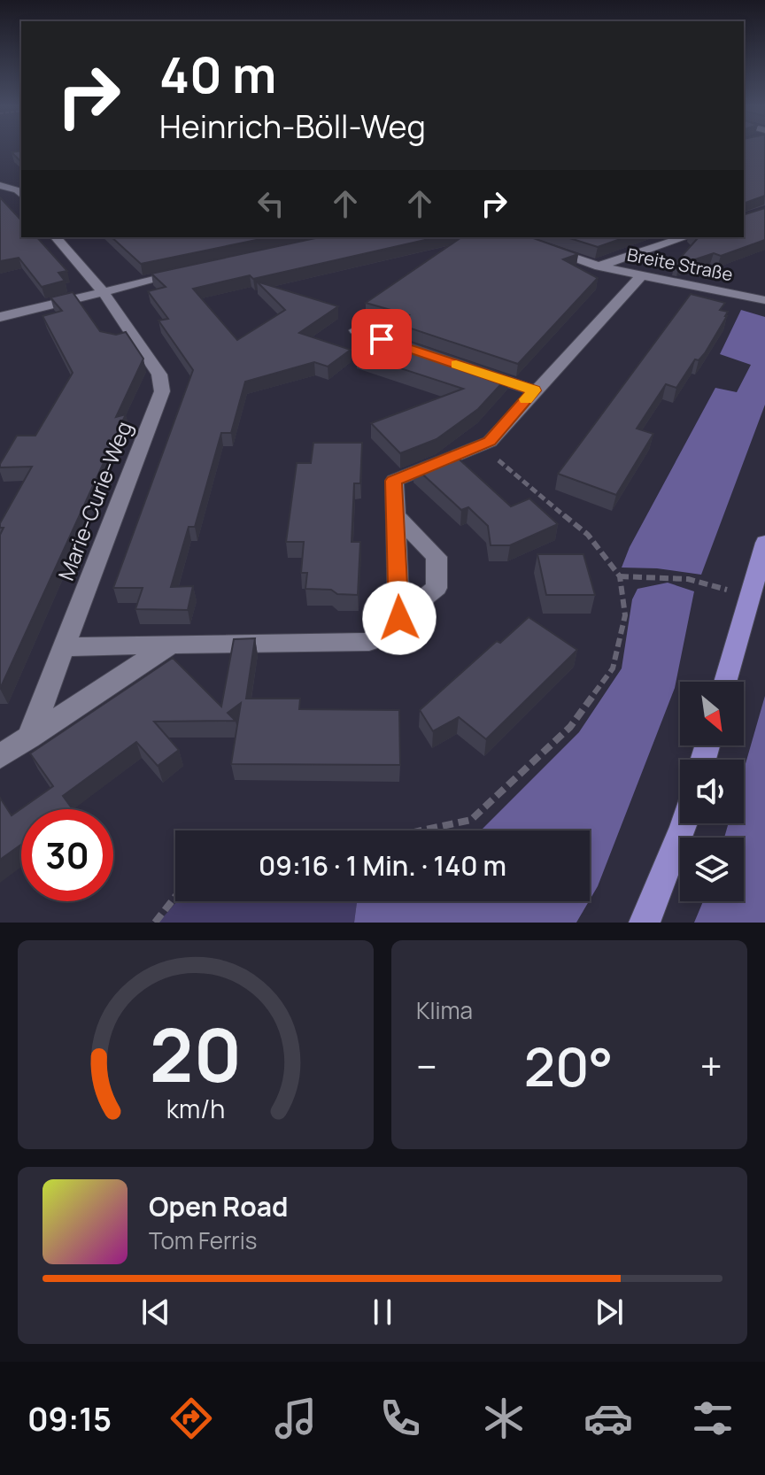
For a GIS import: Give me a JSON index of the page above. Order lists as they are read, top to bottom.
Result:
{
  "streets": {
    "street": ["Breite Straße", "Marie-Curie-Weg"]
  },
  "north": "bottom right",
  "page": {
    "turn": ["40 m", "Heinrich-Böll-Weg"],
    "limit": "30",
    "trip": "09:16 · 1 Min. · 140 m",
    "tile": "Klima",
    "heat": ["−", "20°", "+"],
    "song": ["Open Road", "Tom Ferris"],
    "tabs": "09:15",
    "gauge": ["20", "km/h"]
  }
}
